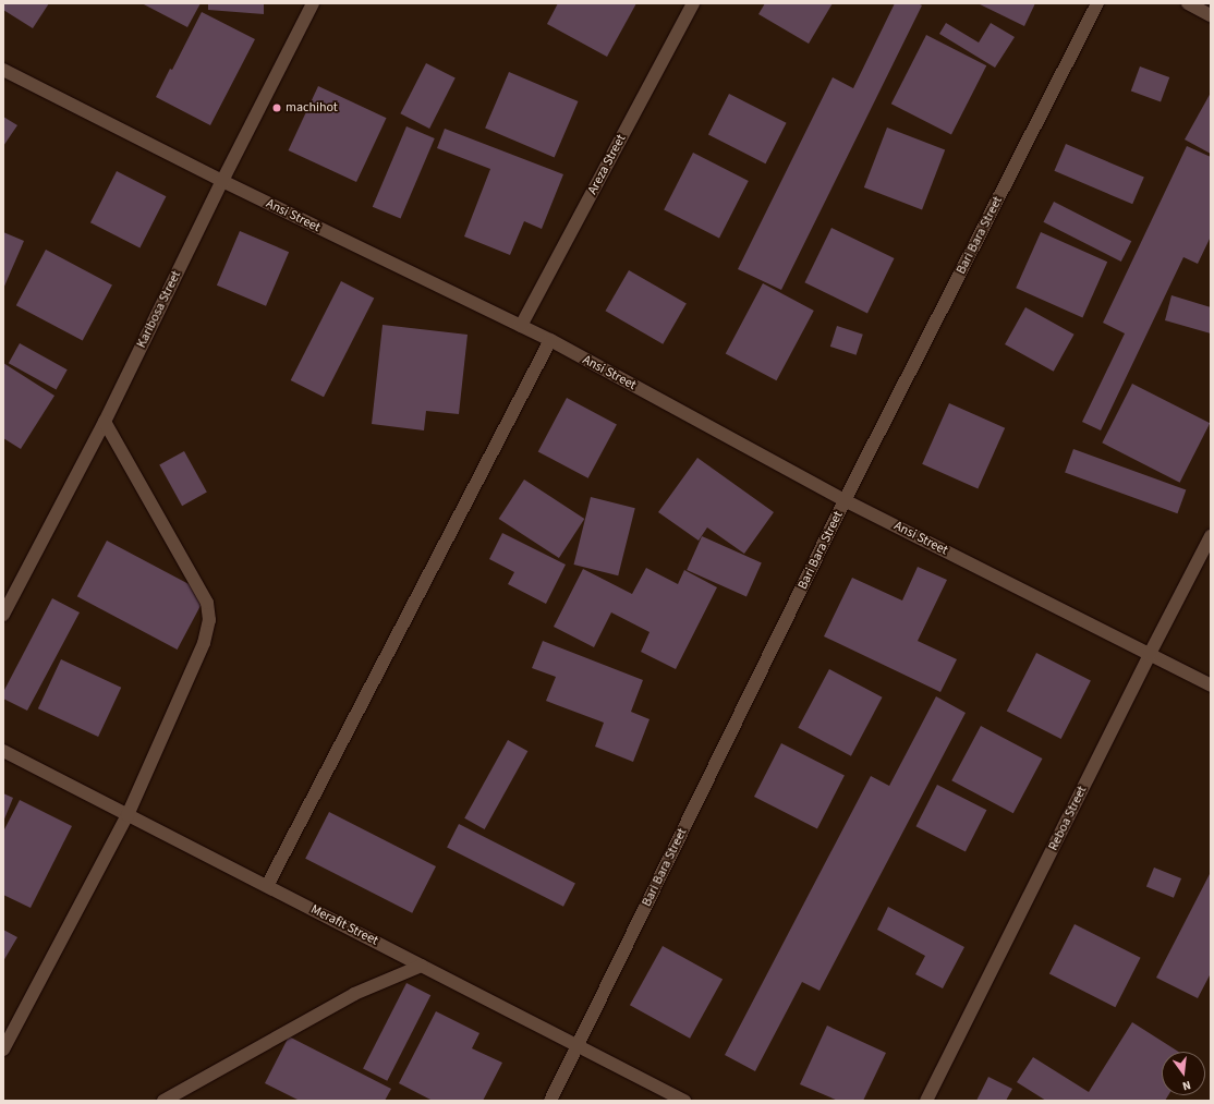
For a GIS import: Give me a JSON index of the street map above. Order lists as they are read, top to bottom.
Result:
{
  "streets": {
    "street": [
      "Areza Street",
      "Ansi Street",
      "Bari Bara Street",
      "Karibosa Street",
      "Reboa Street",
      "Merafit Street"
    ]
  },
  "crossings": [
    ["Areza Street", "Ansi Street"],
    ["Ansi Street", "Bari Bara Street"],
    ["Ansi Street", "Karibosa Street"],
    ["Ansi Street", "Reboa Street"],
    ["Bari Bara Street", "Merafit Street"]
  ],
  "places": ["machihot"],
  "north": "bottom"
}
